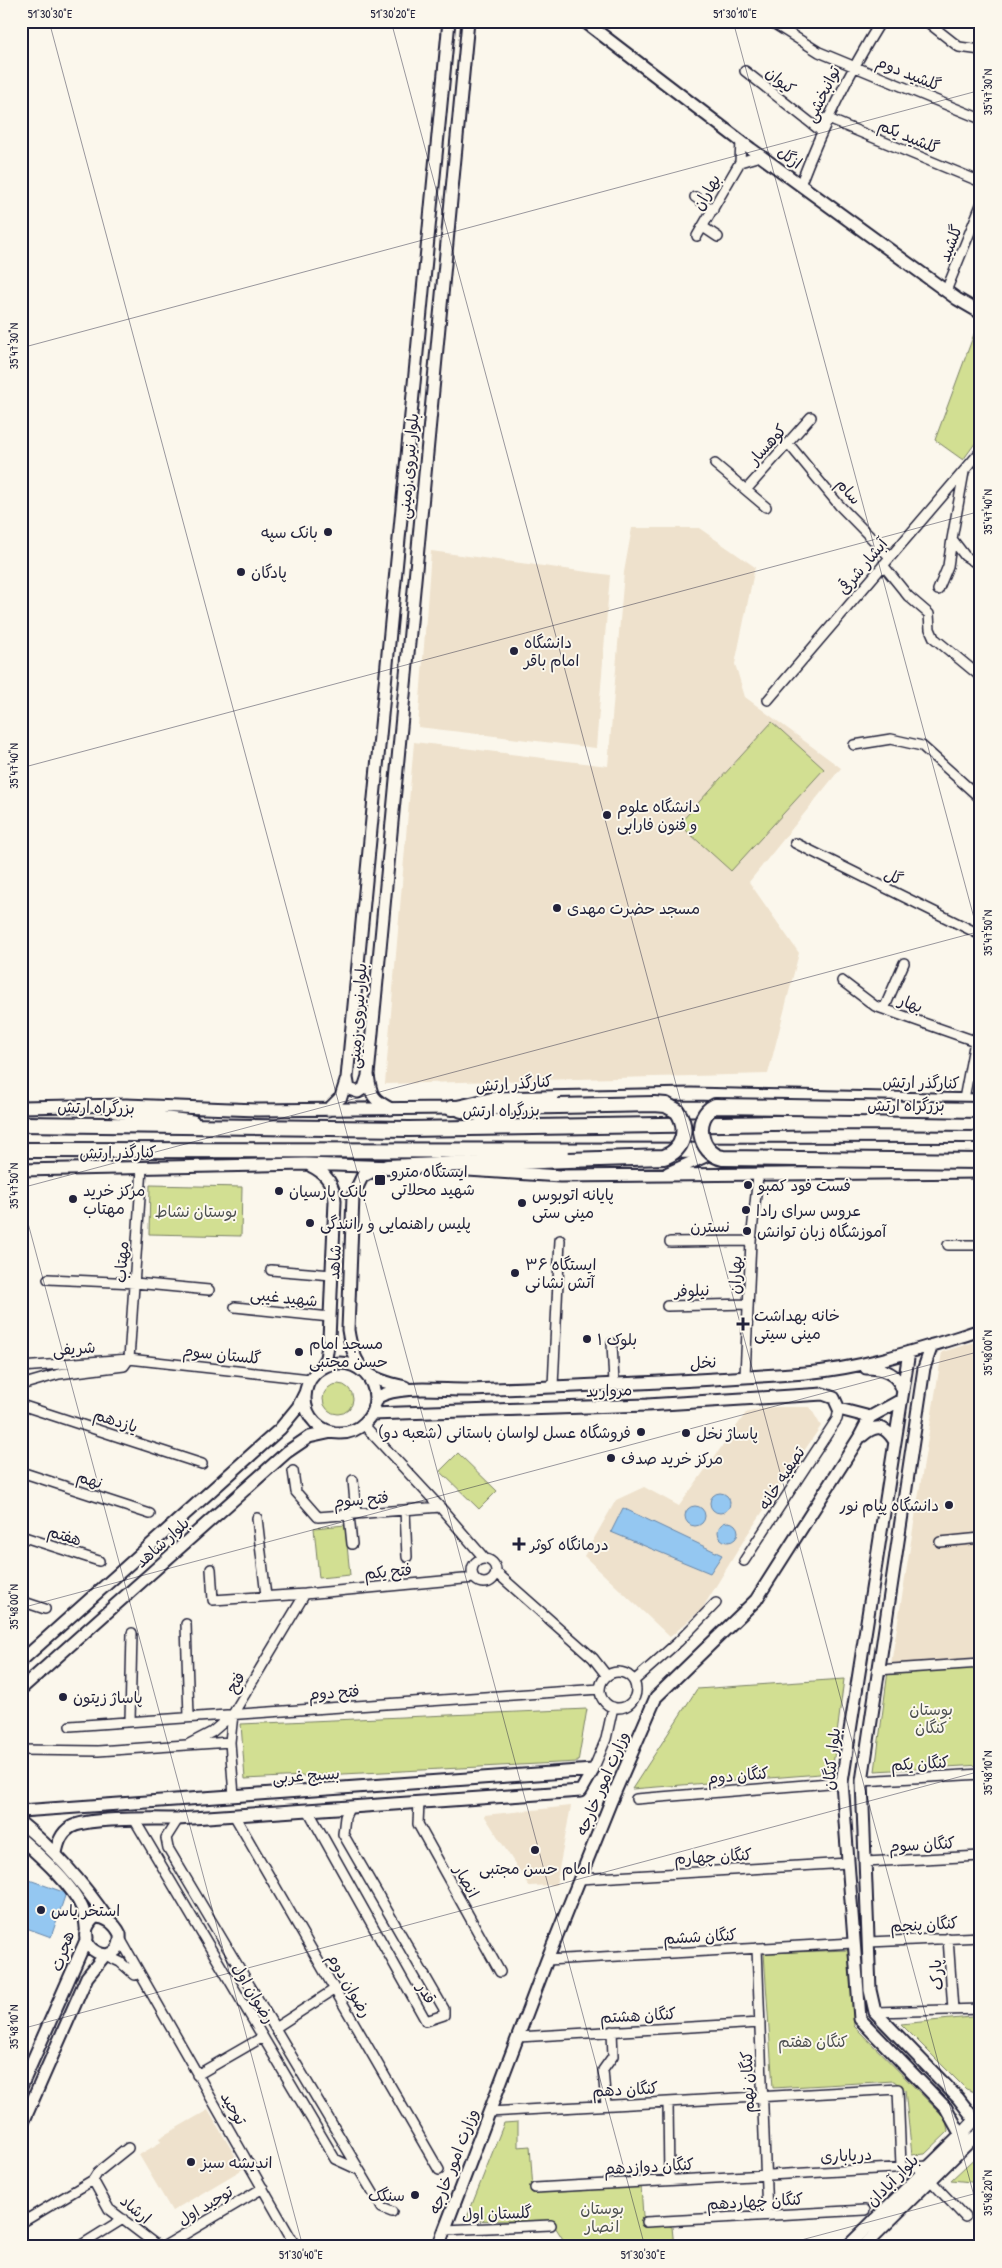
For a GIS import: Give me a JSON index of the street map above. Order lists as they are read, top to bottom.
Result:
{
  "streets": {
    "highway": ["بزرگراه ارتش"],
    "main road": [
      "ازگل",
      "بلوار نیروی زمینی",
      "کنارگذر ارتش",
      "شاهد",
      "نخل",
      "مروارید",
      "بلوار شاهد",
      "بلوار کنگان",
      "بسیج غربی",
      "وزارت امور خارجه",
      "هجرت",
      "بلوار آبادان"
    ],
    "street": [
      "گلشيد دوم",
      "کیوان",
      "توانبخشی",
      "گلشيد يكم",
      "بهاران",
      "گلشید",
      "کوهسار",
      "سام",
      "آبشار شرقی",
      "گل",
      "بهار",
      "نسترن",
      "مهتاب",
      "نیلوفر",
      "شهید غیبی",
      "شریفی",
      "گلستان سوم",
      "یازدهم",
      "تصفیه خانه",
      "نهم",
      "فتح سوم",
      "هفتم",
      "فتح یکم",
      "فتح",
      "فتح دوم",
      "کنگان یکم",
      "کنگان دوم",
      "کنگان سوم",
      "کنگان چهارم",
      "انصار",
      "کنگان پنجم",
      "کنگان ششم",
      "پارک",
      "رضوان دوم",
      "رضوان اول",
      "قدر",
      "کنگان هشتم",
      "کنگان نهم",
      "کنگان دهم",
      "توحید",
      "دریاباری",
      "کنگان دوازدهم",
      "کنگان چهاردهم",
      "توحید اول",
      "ارشاد",
      "گلستان اول"
    ]
  },
  "crossings": [
    ["گلشيد دوم", "توانبخشی"],
    ["کیوان", "توانبخشی"],
    ["توانبخشی", "گلشيد يكم"],
    ["توانبخشی", "ازگل"],
    ["ازگل", "گلشید"],
    ["بهاران", "نسترن"],
    ["بهاران", "نیلوفر"],
    ["بهاران", "نخل"],
    ["کوهسار", "سام"],
    ["بلوار نیروی زمینی", "کنارگذر ارتش"],
    ["سام", "آبشار شرقی"],
    ["کنارگذر ارتش", "مهتاب"],
    ["کنارگذر ارتش", "شاهد"],
    ["مهتاب", "شریفی"],
    ["مهتاب", "گلستان سوم"],
    ["شاهد", "شهید غیبی"],
    ["شاهد", "گلستان سوم"],
    ["شاهد", "مروارید"],
    ["شاهد", "بلوار شاهد"],
    ["شریفی", "گلستان سوم"],
    ["گلستان سوم", "مروارید"],
    ["گلستان سوم", "بلوار شاهد"],
    ["نخل", "بلوار کنگان"],
    ["مروارید", "تصفیه خانه"],
    ["مروارید", "بلوار شاهد"],
    ["فتح یکم", "فتح"],
    ["فتح", "فتح دوم"],
    ["فتح", "بسیج غربی"],
    ["بلوار کنگان", "کنگان یکم"],
    ["بلوار کنگان", "کنگان دوم"],
    ["بلوار کنگان", "کنگان سوم"],
    ["بلوار کنگان", "کنگان چهارم"],
    ["بلوار کنگان", "کنگان پنجم"],
    ["بلوار کنگان", "کنگان ششم"],
    ["بلوار کنگان", "بلوار آبادان"],
    ["وزارت امور خارجه", "کنگان چهارم"],
    ["وزارت امور خارجه", "کنگان ششم"],
    ["وزارت امور خارجه", "کنگان هشتم"],
    ["وزارت امور خارجه", "کنگان دهم"],
    ["وزارت امور خارجه", "گلستان اول"],
    ["کنگان پنجم", "پارک"],
    ["کنگان ششم", "کنگان نهم"],
    ["کنگان هشتم", "کنگان نهم"],
    ["کنگان نهم", "کنگان دهم"],
    ["کنگان نهم", "دریاباری"],
    ["کنگان نهم", "کنگان دوازدهم"],
    ["کنگان نهم", "کنگان چهاردهم"],
    ["کنگان دهم", "دریاباری"],
    ["توحید", "توحید اول"],
    ["دریاباری", "کنگان دوازدهم"],
    ["دریاباری", "بلوار آبادان"]
  ],
  "parks": [
    "بوستان نشاط",
    "بوستان کنگان",
    "کنگان هفتم",
    "بوستان انصار"
  ],
  "places": {
    "other": [
      "بانک سپه",
      "پادگان",
      "دانشگاه امام باقر",
      "دانشگاه علوم و فنون فارابی",
      "مسجد حضرت مهدی",
      "فست فود کمبو",
      "بانک پارسیان",
      "مرکز خرید مهتاب",
      "پایانه اتوبوس مینی ستی",
      "عروس سرای رادا",
      "پلیس راهنمایی و رانندگی",
      "آموزشگاه زبان توانش",
      "ایستگاه ۳۶ آتش نشانی",
      "۱ بلوک",
      "مسجد امام حسن مجتبی",
      "فروشگاه عسل لواسان باستانی (شعبه دو)",
      "پاساژ نخل",
      "مرکز خرید صدف",
      "دانشگاه پیام نور",
      "پاساژ زیتون",
      "امام حسن مجتبی",
      "استخر یاس",
      "اندیشه سبز",
      "سنگک"
    ],
    "transit": ["ایستگاه مترو شهید محلاتی"],
    "health": ["خانه بهداشت مینی سیتی", "درمانگاه کوثر"]
  },
  "coordinates": [
    "51°30'30\"E",
    "51°30'20\"E",
    "51°30'10\"E",
    "35°47'30\"N",
    "35°47'40\"N",
    "35°47'50\"N",
    "35°48'00\"N",
    "35°48'10\"N",
    "35°48'20\"N",
    "51°30'40\"E"
  ]
}
